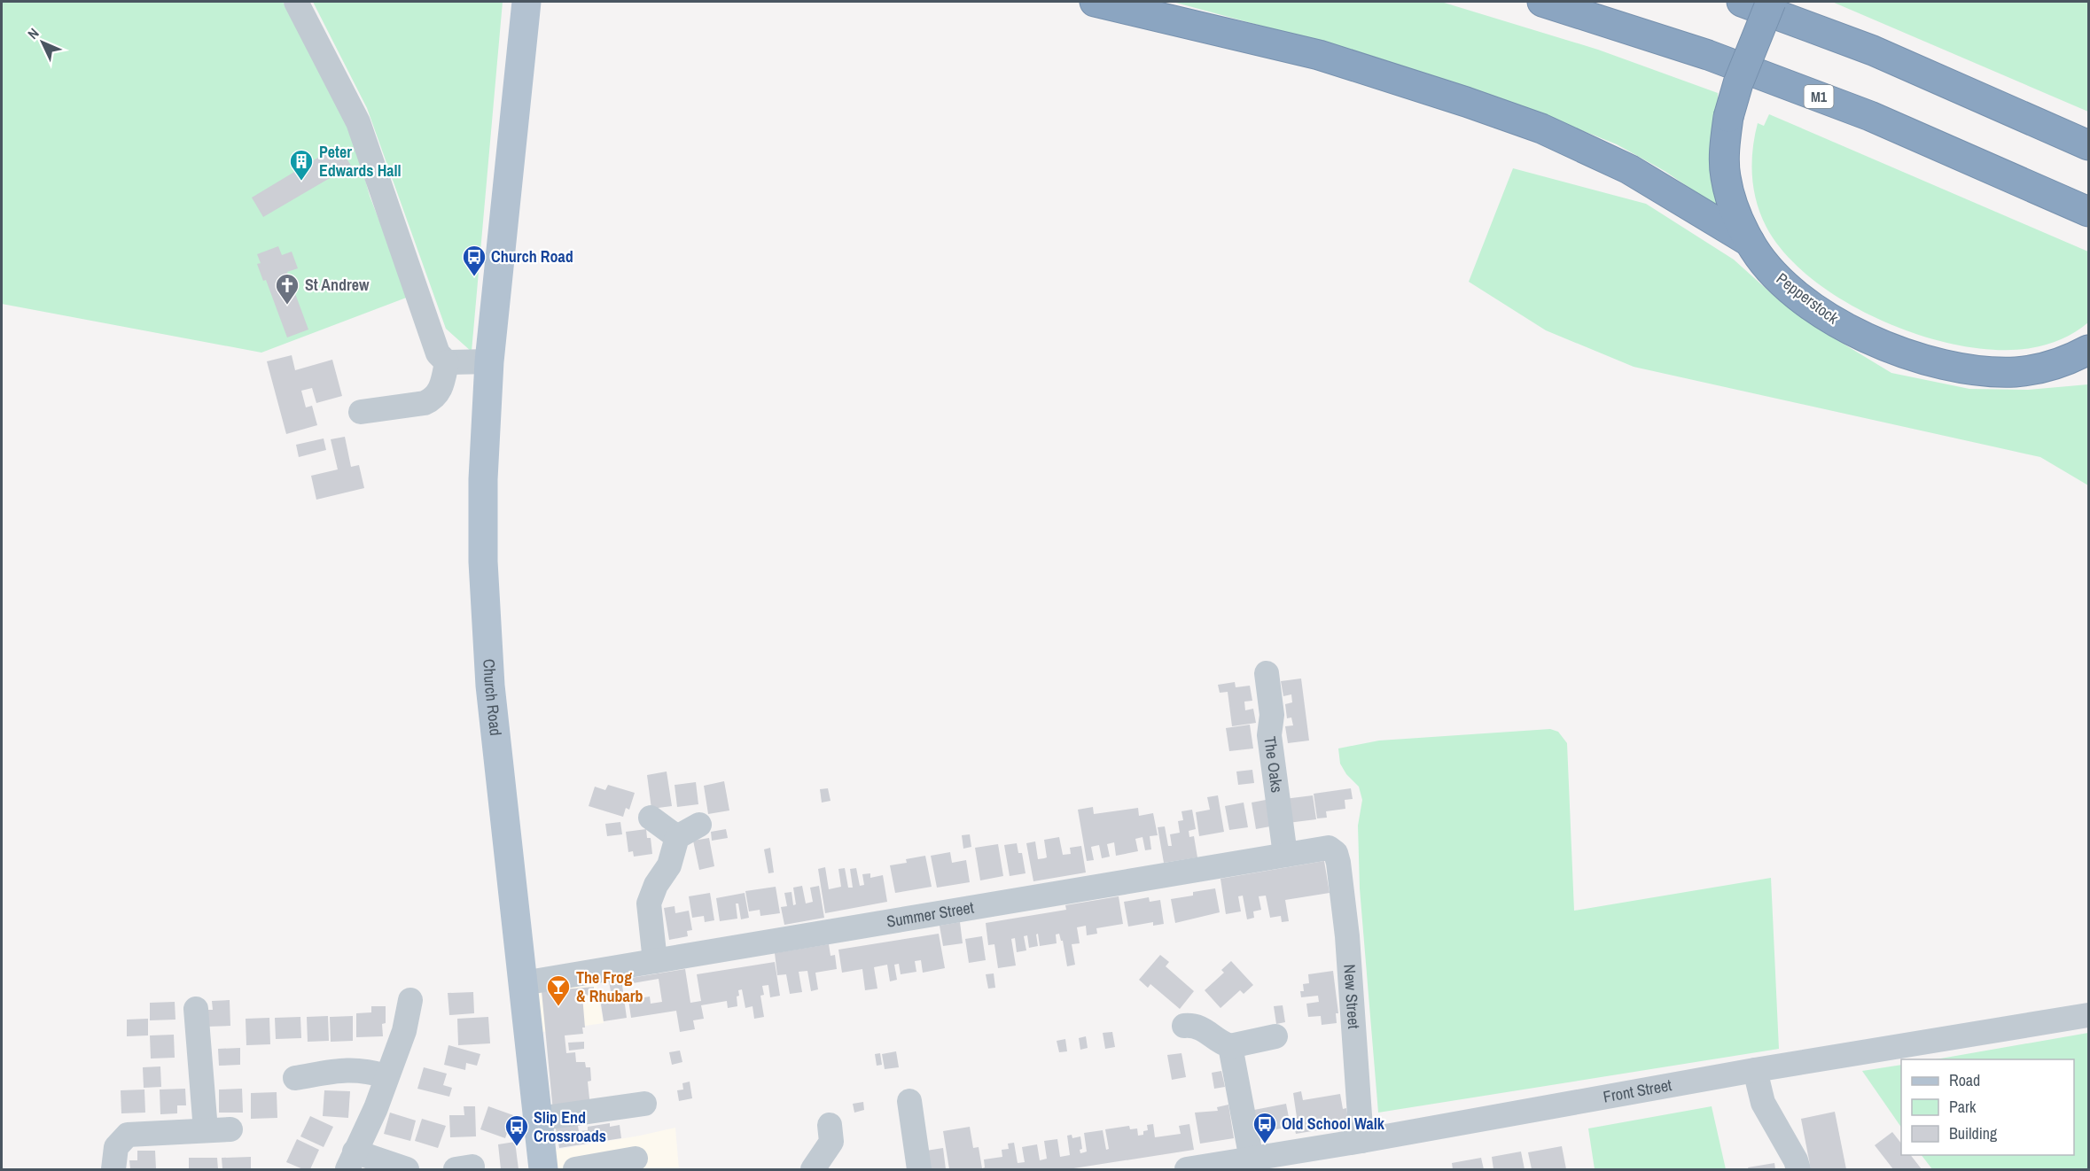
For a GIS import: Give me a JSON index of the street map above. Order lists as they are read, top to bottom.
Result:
{
  "streets": {
    "highway": ["M1", "Pepperstock"],
    "main road": ["Church Road"],
    "street": [
      "The Oaks",
      "Summer Street",
      "New Street",
      "Front Street"
    ]
  },
  "crossings": [
    ["Church Road", "Summer Street"],
    ["The Oaks", "Summer Street"],
    ["Summer Street", "New Street"],
    ["New Street", "Front Street"]
  ],
  "places": {
    "building": ["Peter Edwards Hall"],
    "bus stop": ["Church Road", "Old School Walk", "Slip End Crossroads"],
    "church": ["St Andrew"],
    "bar": ["The Frog & Rhubarb"]
  },
  "legend": ["Road", "Park", "Building"],
  "north": "top left"
}
